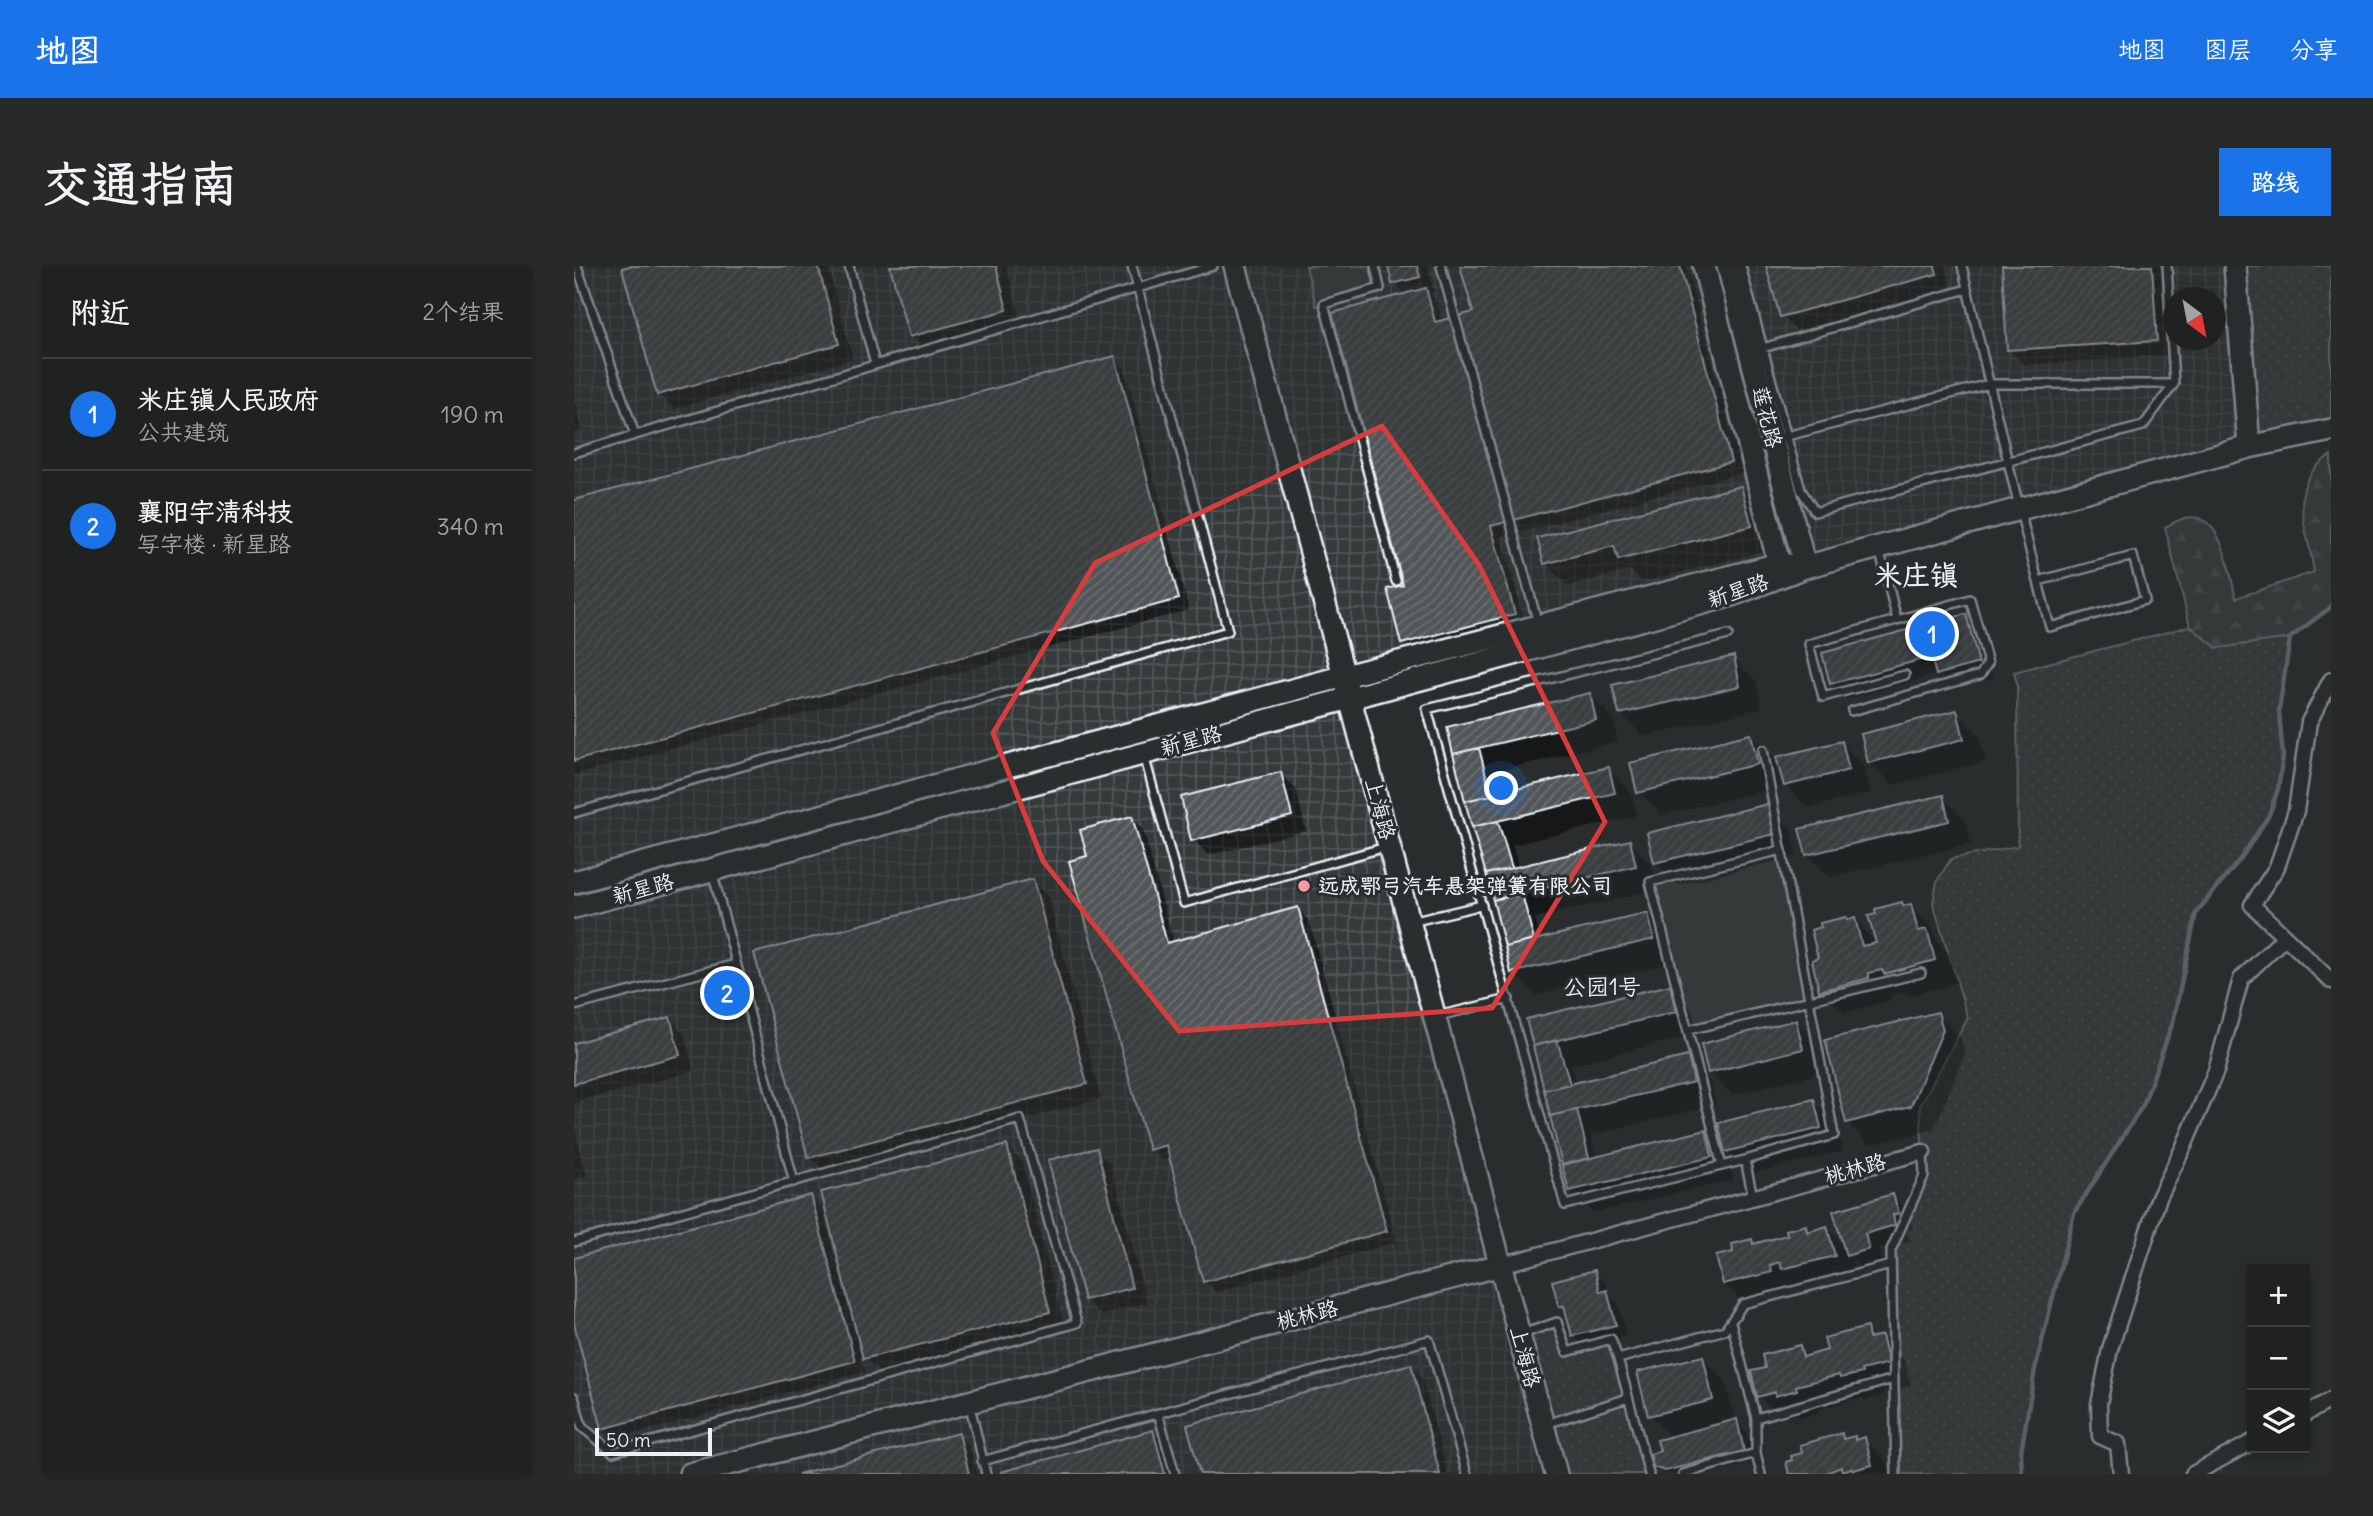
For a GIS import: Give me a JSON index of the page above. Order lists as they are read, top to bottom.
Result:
{
  "streets": {
    "street": [
      "莲花路",
      "新星路",
      "上海路",
      "桃林路"
    ]
  },
  "crossings": [
    ["莲花路", "新星路"],
    ["新星路", "上海路"],
    ["上海路", "桃林路"]
  ],
  "districts": ["米庄镇", "公园1号"],
  "places": ["远成鄂弓汽车悬架弹簧有限公司"],
  "scale_bar": "50 m",
  "north": "bottom right",
  "page": {
    "header": "地图",
    "nav": ["地图", "图层", "分享"],
    "buttons": "路线",
    "title": "交通指南",
    "heading": ["附近", "2个结果"],
    "list": [
      {
        "mark": "1",
        "name": "米庄镇人民政府",
        "note": "公共建筑",
        "value": "190 m"
      },
      {
        "mark": "2",
        "name": "襄阳宇清科技",
        "note": "写字楼 · 新星路",
        "value": "340 m"
      }
    ],
    "pins": ["1", "2"],
    "map_buttons": ["+", "−"],
    "scale": "50 m"
  }
}
